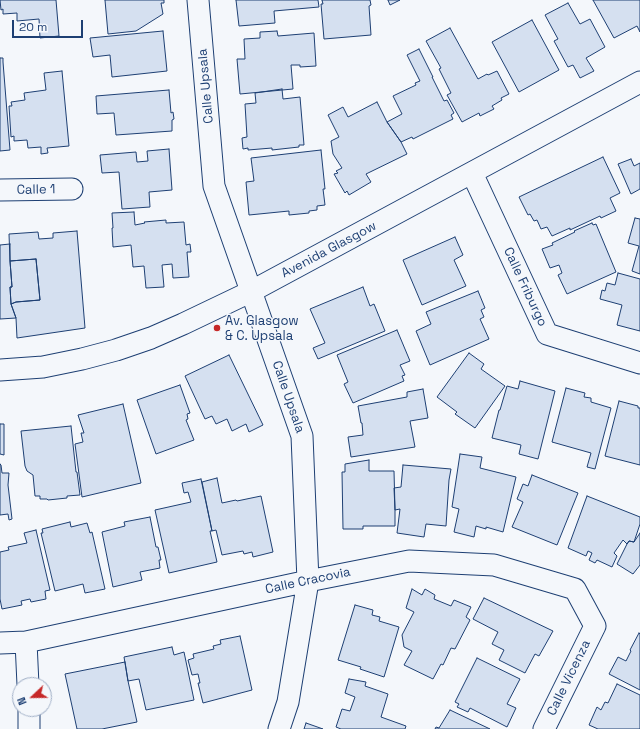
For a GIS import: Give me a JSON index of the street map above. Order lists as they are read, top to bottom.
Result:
{
  "streets": {
    "street": [
      "Calle Upsala",
      "Calle 1",
      "Avenida Glasgow",
      "Calle Friburgo",
      "Calle Cracovia",
      "Calle Vicenza"
    ]
  },
  "crossings": [
    ["Calle Upsala", "Avenida Glasgow"],
    ["Calle Upsala", "Calle Cracovia"],
    ["Avenida Glasgow", "Calle Friburgo"],
    ["Calle Cracovia", "Calle Vicenza"]
  ],
  "places": ["Av. Glasgow & C. Upsala"],
  "scale_bar": "20 m",
  "north": "left"
}
